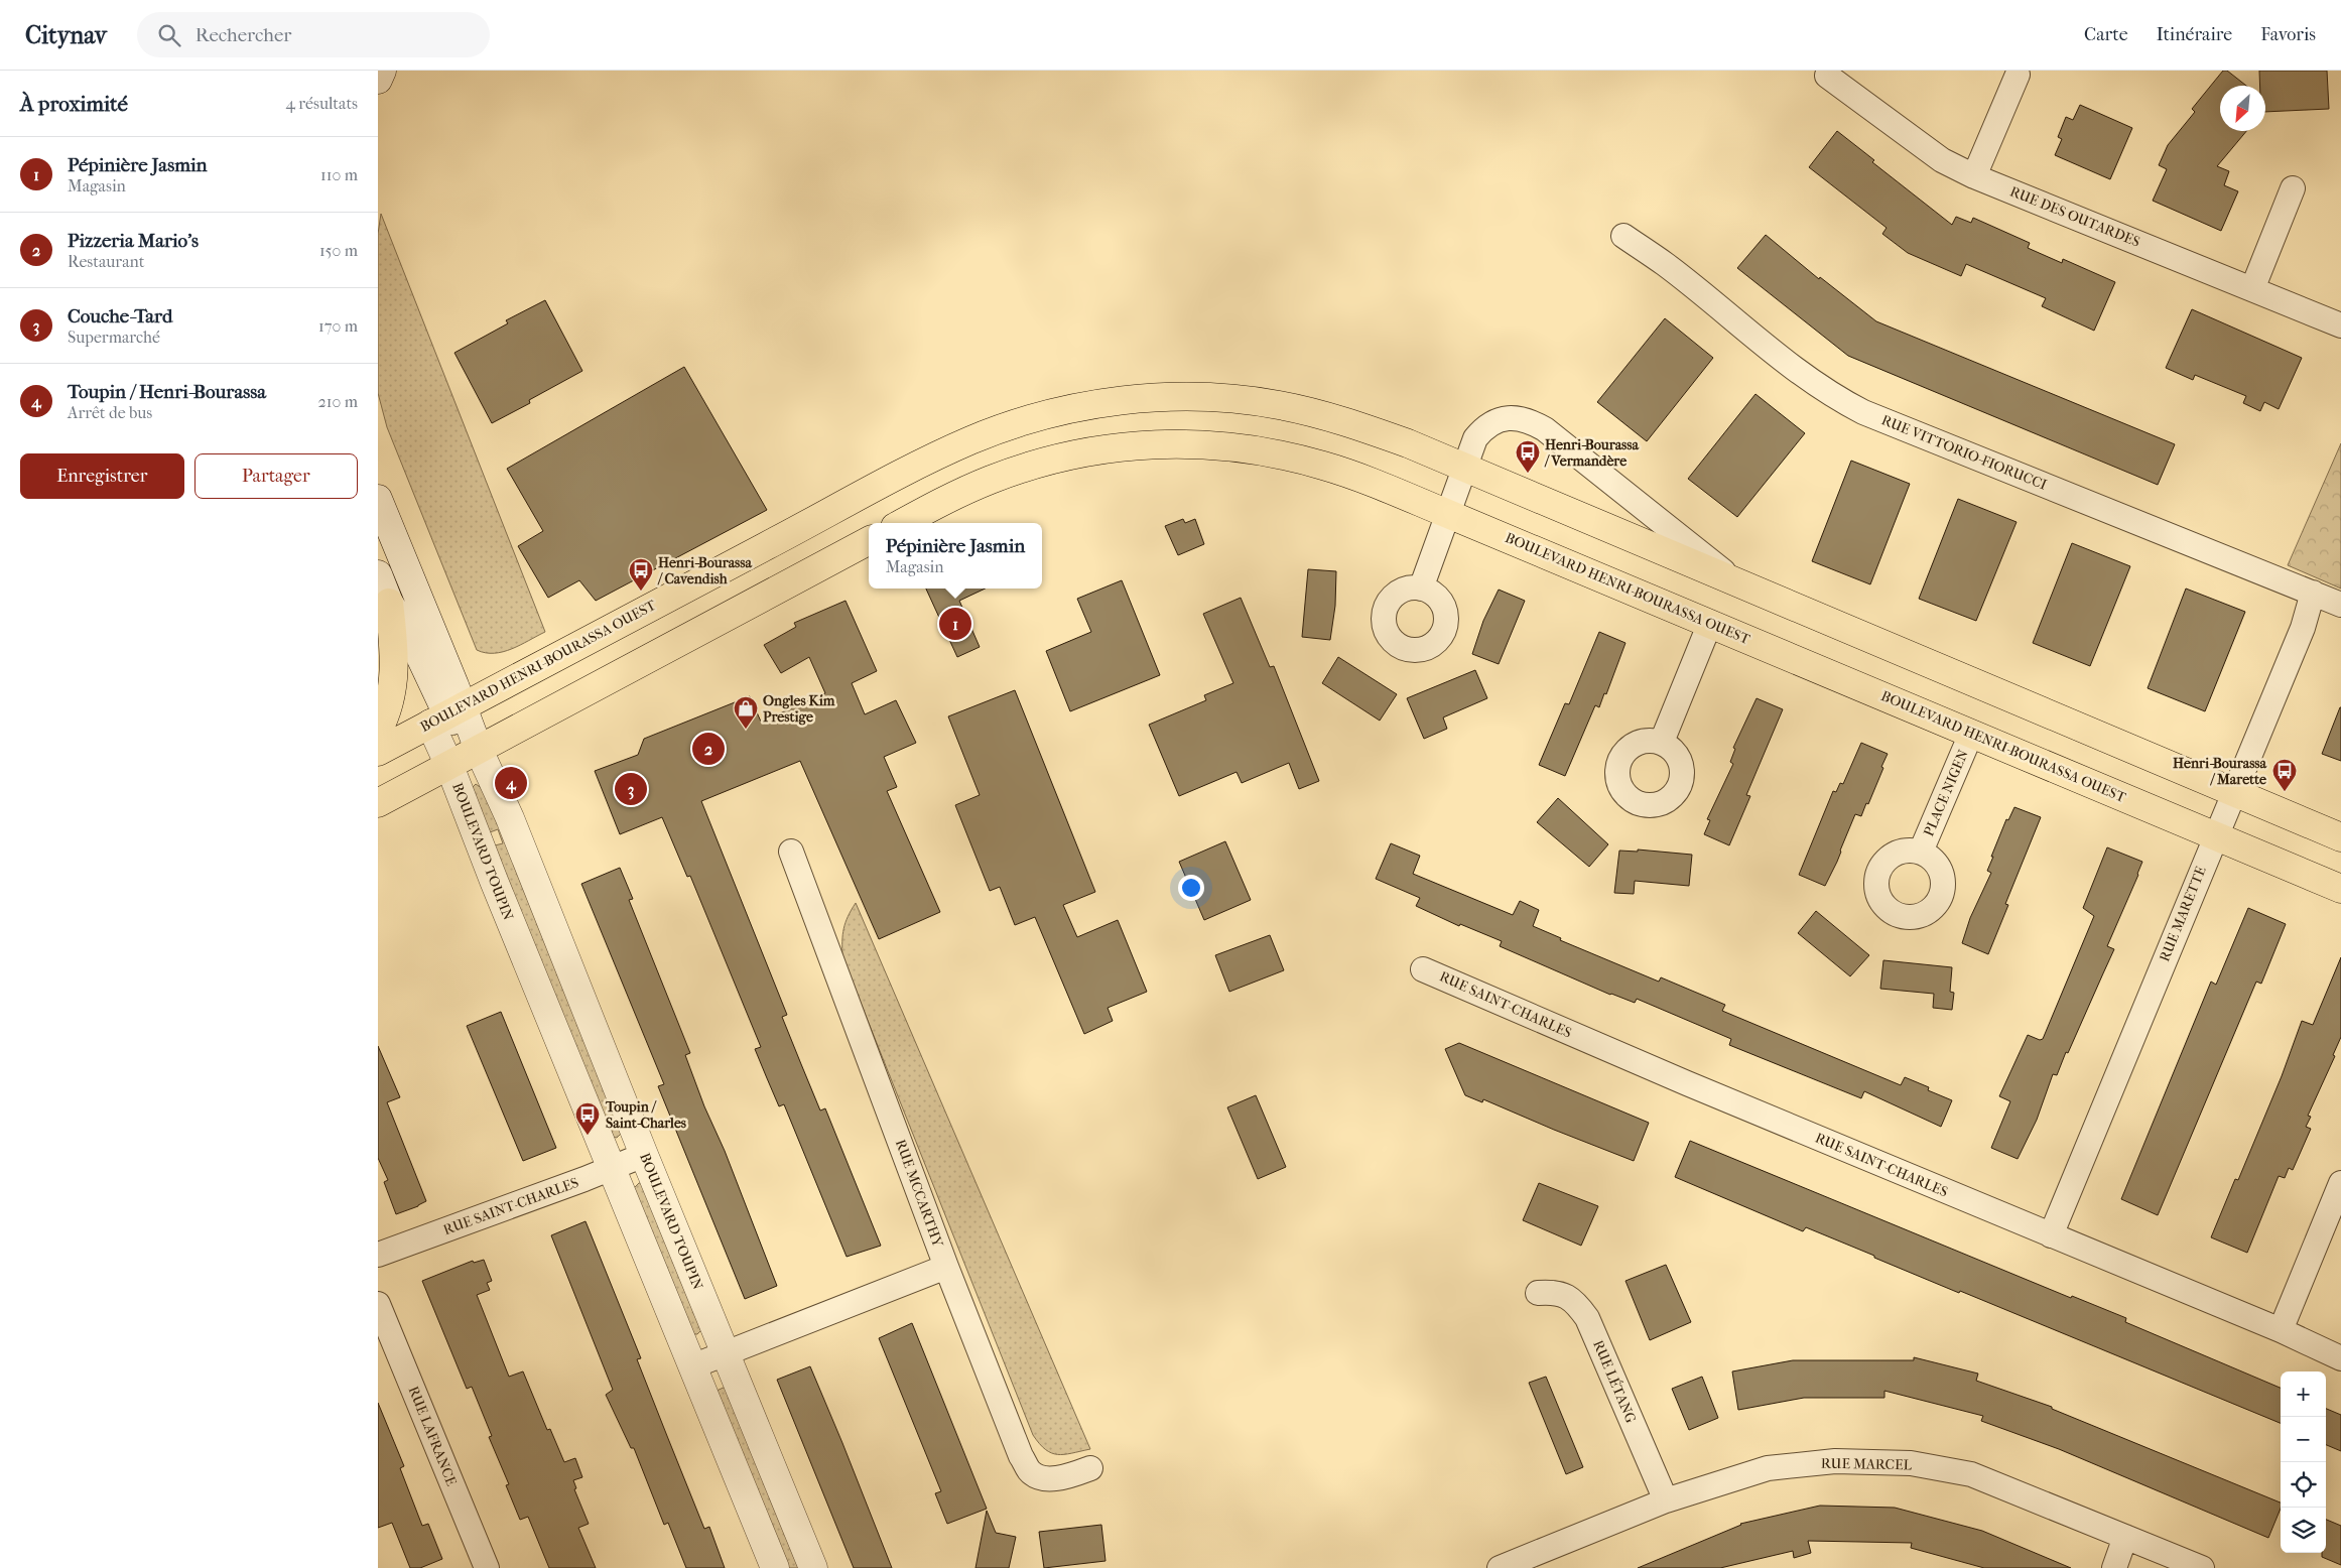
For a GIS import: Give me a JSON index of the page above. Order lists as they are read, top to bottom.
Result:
{
  "streets": {
    "main road": ["BOULEVARD HENRI-BOURASSA OUEST"],
    "street": [
      "RUE DES OUTARDES",
      "RUE VITTORIO-FIORUCCI",
      "PLACE NIGEN",
      "BOULEVARD TOUPIN",
      "RUE MARETTE",
      "RUE SAINT-CHARLES",
      "RUE MCCARTHY",
      "RUE LÉTANG",
      "RUE LAFRANCE",
      "RUE MARCEL"
    ]
  },
  "crossings": [
    ["RUE VITTORIO-FIORUCCI", "RUE MARETTE"],
    ["BOULEVARD HENRI-BOURASSA OUEST", "PLACE NIGEN"],
    ["BOULEVARD HENRI-BOURASSA OUEST", "BOULEVARD TOUPIN"],
    ["BOULEVARD HENRI-BOURASSA OUEST", "RUE MARETTE"],
    ["BOULEVARD TOUPIN", "RUE SAINT-CHARLES"],
    ["RUE MARETTE", "RUE SAINT-CHARLES"],
    ["RUE LÉTANG", "RUE MARCEL"]
  ],
  "places": {
    "bus stop": [
      "Henri-Bourassa / Vermandère",
      "Henri-Bourassa / Cavendish",
      "Henri-Bourassa / Marette",
      "Toupin / Saint-Charles"
    ],
    "shop": ["Ongles Kim Prestige"]
  },
  "north": "bottom left",
  "page": {
    "header": "Citynav",
    "search": "Rechercher",
    "nav": ["Carte", "Itinéraire", "Favoris"],
    "heading": ["À proximité", "4 résultats"],
    "list": [
      {
        "mark": "1",
        "name": "Pépinière Jasmin",
        "note": "Magasin",
        "value": "110 m"
      },
      {
        "mark": "2",
        "name": "Pizzeria Mario's",
        "note": "Restaurant",
        "value": "150 m"
      },
      {
        "mark": "3",
        "name": "Couche-Tard",
        "note": "Supermarché",
        "value": "170 m"
      },
      {
        "mark": "4",
        "name": "Toupin / Henri-Bourassa",
        "note": "Arrêt de bus",
        "value": "210 m"
      }
    ],
    "buttons": ["Enregistrer", "Partager"],
    "popup": ["Pépinière Jasmin", "Magasin"],
    "pins": [
      "1",
      "2",
      "4",
      "3"
    ],
    "map_buttons": ["+", "−"]
  }
}
